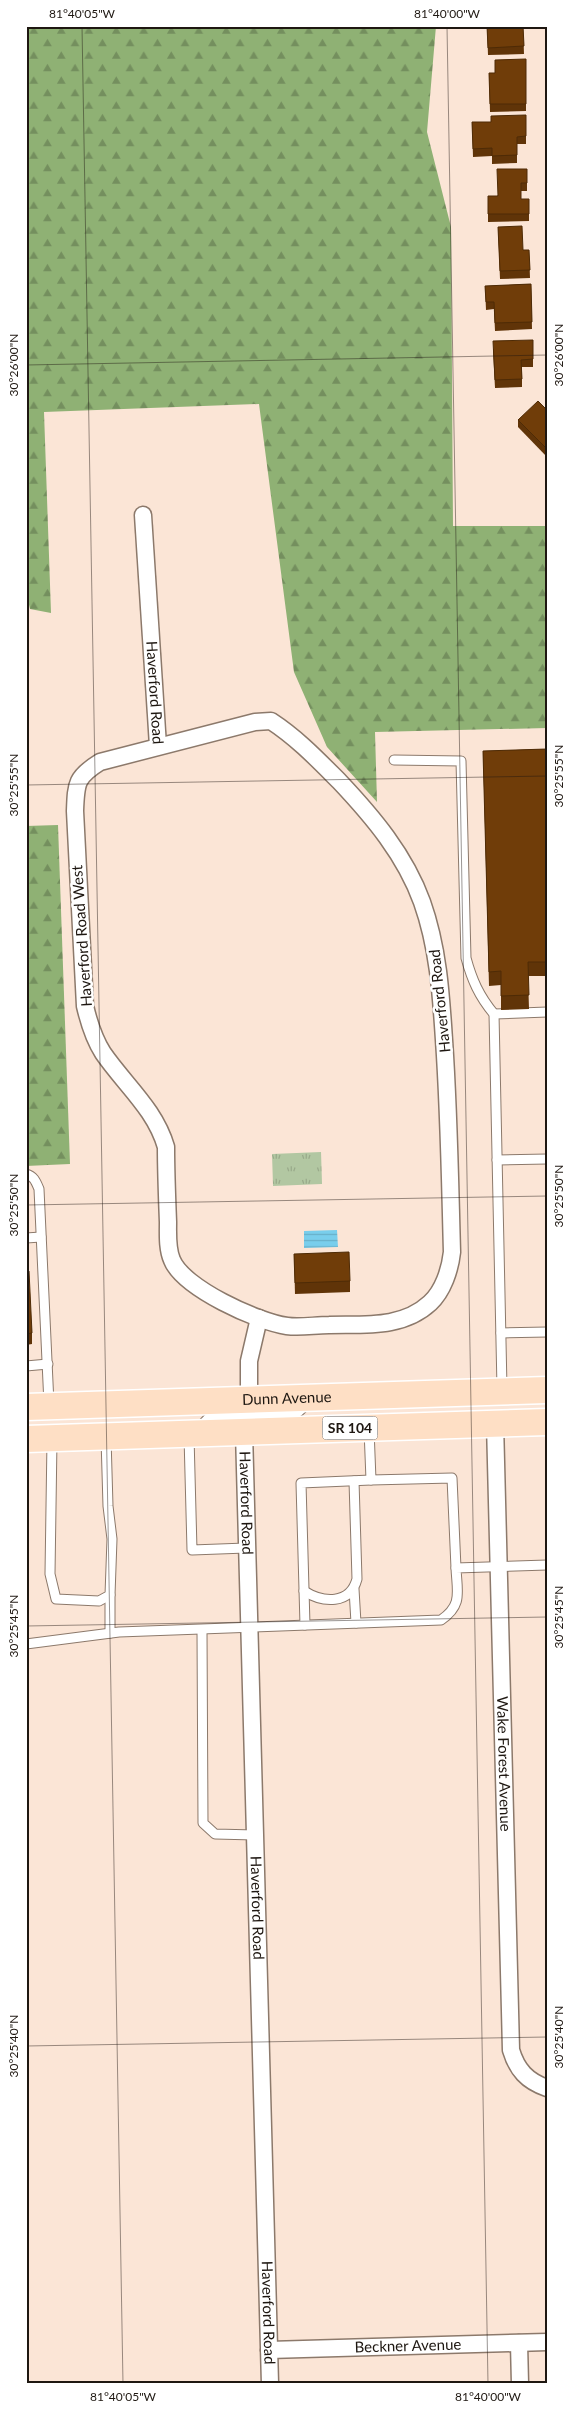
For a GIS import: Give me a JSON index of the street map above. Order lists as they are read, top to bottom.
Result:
{
  "streets": {
    "main road": ["Dunn Avenue", "SR 104"],
    "street": [
      "Haverford Road",
      "Haverford Road West",
      "Wake Forest Avenue",
      "Beckner Avenue"
    ]
  },
  "crossings": [
    ["Haverford Road", "Haverford Road West"],
    ["Haverford Road", "SR 104"],
    ["Haverford Road", "Beckner Avenue"],
    ["SR 104", "Wake Forest Avenue"]
  ],
  "coordinates": [
    "81°40'05\"W",
    "81°40'00\"W",
    "30°26'00\"N",
    "30°25'55\"N",
    "30°25'50\"N",
    "30°25'45\"N",
    "30°25'40\"N"
  ]
}
